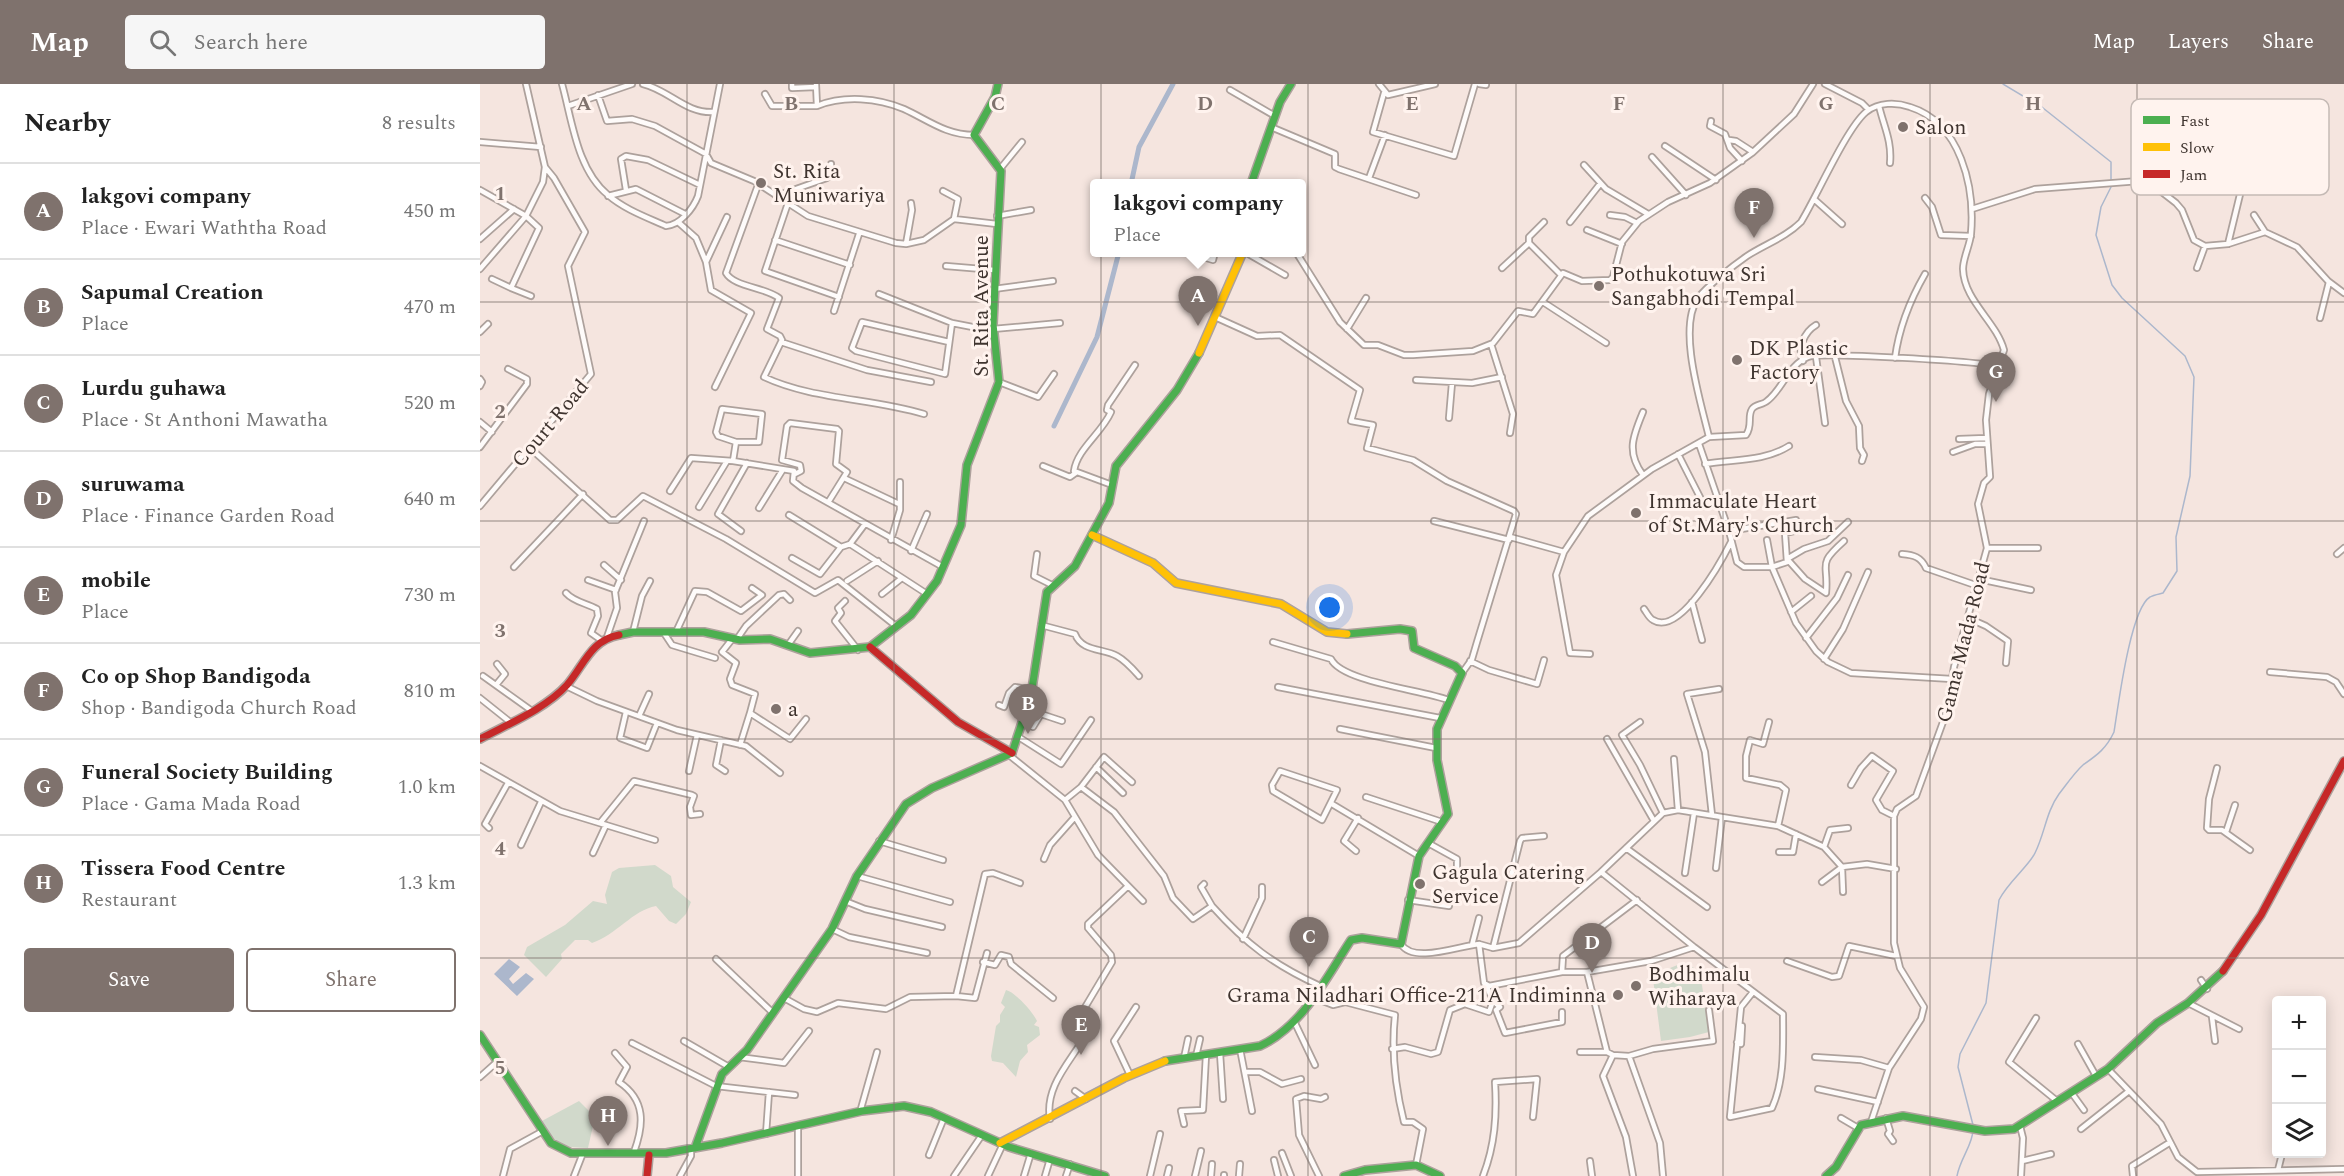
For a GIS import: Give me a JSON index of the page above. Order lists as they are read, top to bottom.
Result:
{
  "streets": {
    "street": ["St. Rita Avenue", "Court Road", "Gama Mada Road"]
  },
  "places": [
    "Salon",
    "St. Rita Muniwariya",
    "Pothukotuwa Sri Sangabhodi Tempal",
    "DK Plastic Factory",
    "Immaculate Heart of St.Mary's Church",
    "a",
    "Gagula Catering Service",
    "Bodhimalu Wiharaya",
    "Grama Niladhari Office-211A Indiminna"
  ],
  "legend": ["Fast", "Slow", "Jam"],
  "page": {
    "header": "Map",
    "search": "Search here",
    "nav": ["Map", "Layers", "Share"],
    "heading": ["Nearby", "8 results"],
    "list": [
      {
        "mark": "A",
        "name": "lakgovi company",
        "note": "Place · Ewari Waththa Road",
        "value": "450 m"
      },
      {
        "mark": "B",
        "name": "Sapumal Creation",
        "note": "Place",
        "value": "470 m"
      },
      {
        "mark": "C",
        "name": "Lurdu guhawa",
        "note": "Place · St Anthoni Mawatha",
        "value": "520 m"
      },
      {
        "mark": "D",
        "name": "suruwama",
        "note": "Place · Finance Garden Road",
        "value": "640 m"
      },
      {
        "mark": "E",
        "name": "mobile",
        "note": "Place",
        "value": "730 m"
      },
      {
        "mark": "F",
        "name": "Co op Shop Bandigoda",
        "note": "Shop · Bandigoda Church Road",
        "value": "810 m"
      },
      {
        "mark": "G",
        "name": "Funeral Society Building",
        "note": "Place · Gama Mada Road",
        "value": "1.0 km"
      },
      {
        "mark": "H",
        "name": "Tissera Food Centre",
        "note": "Restaurant",
        "value": "1.3 km"
      }
    ],
    "popup": ["lakgovi company", "Place"],
    "pins": [
      "F",
      "A",
      "G",
      "B",
      "C",
      "D",
      "E",
      "H"
    ],
    "buttons": ["Save", "Share"],
    "map_buttons": ["+", "−"]
  },
  "grid": {
    "columns": [
      "A",
      "B",
      "C",
      "D",
      "E",
      "F",
      "G",
      "H"
    ],
    "rows": [
      "1",
      "2",
      "3",
      "4",
      "5"
    ]
  }
}
